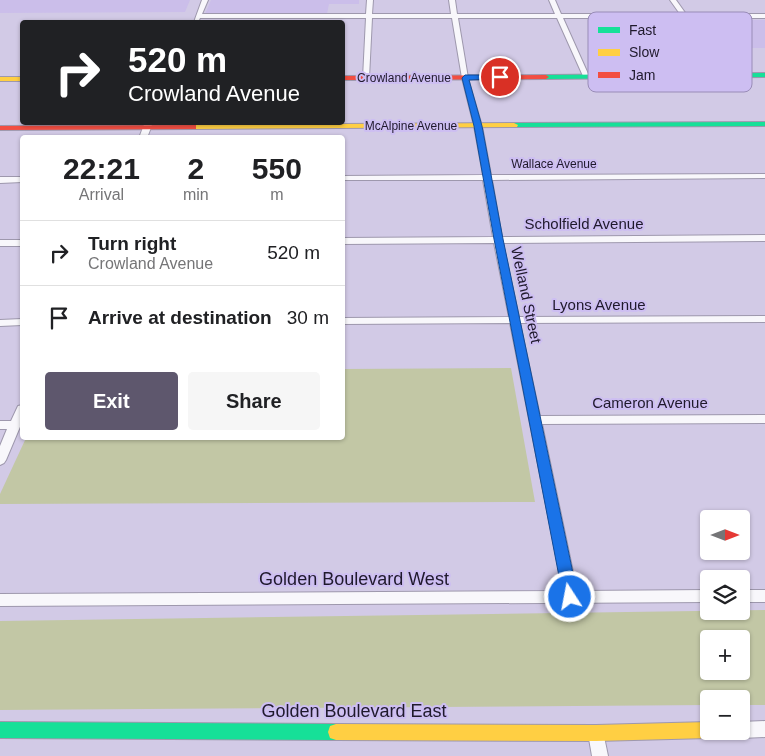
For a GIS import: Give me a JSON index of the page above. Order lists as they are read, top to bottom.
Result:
{
  "streets": {
    "street": [
      "Crowland Avenue",
      "McAlpine Avenue",
      "Wallace Avenue",
      "Scholfield Avenue",
      "Welland Street",
      "Lyons Avenue",
      "Cameron Avenue",
      "Golden Boulevard West",
      "Golden Boulevard East"
    ]
  },
  "crossings": [
    ["Crowland Avenue", "Welland Street"],
    ["McAlpine Avenue", "Welland Street"],
    ["Wallace Avenue", "Welland Street"],
    ["Scholfield Avenue", "Welland Street"],
    ["Welland Street", "Lyons Avenue"],
    ["Welland Street", "Cameron Avenue"],
    ["Welland Street", "Golden Boulevard West"]
  ],
  "legend": ["Fast", "Slow", "Jam"],
  "north": "right",
  "page": {
    "turn": ["520 m", "Crowland Avenue"],
    "eta": [
      "22:21",
      "Arrival",
      "2",
      "min",
      "550",
      "m"
    ],
    "list": [
      {
        "name": "Turn right",
        "note": "Crowland Avenue",
        "value": "520 m"
      },
      {
        "name": "Arrive at destination",
        "value": "30 m"
      }
    ],
    "buttons": ["Exit", "Share"],
    "map_buttons": ["+", "−"]
  }
}
